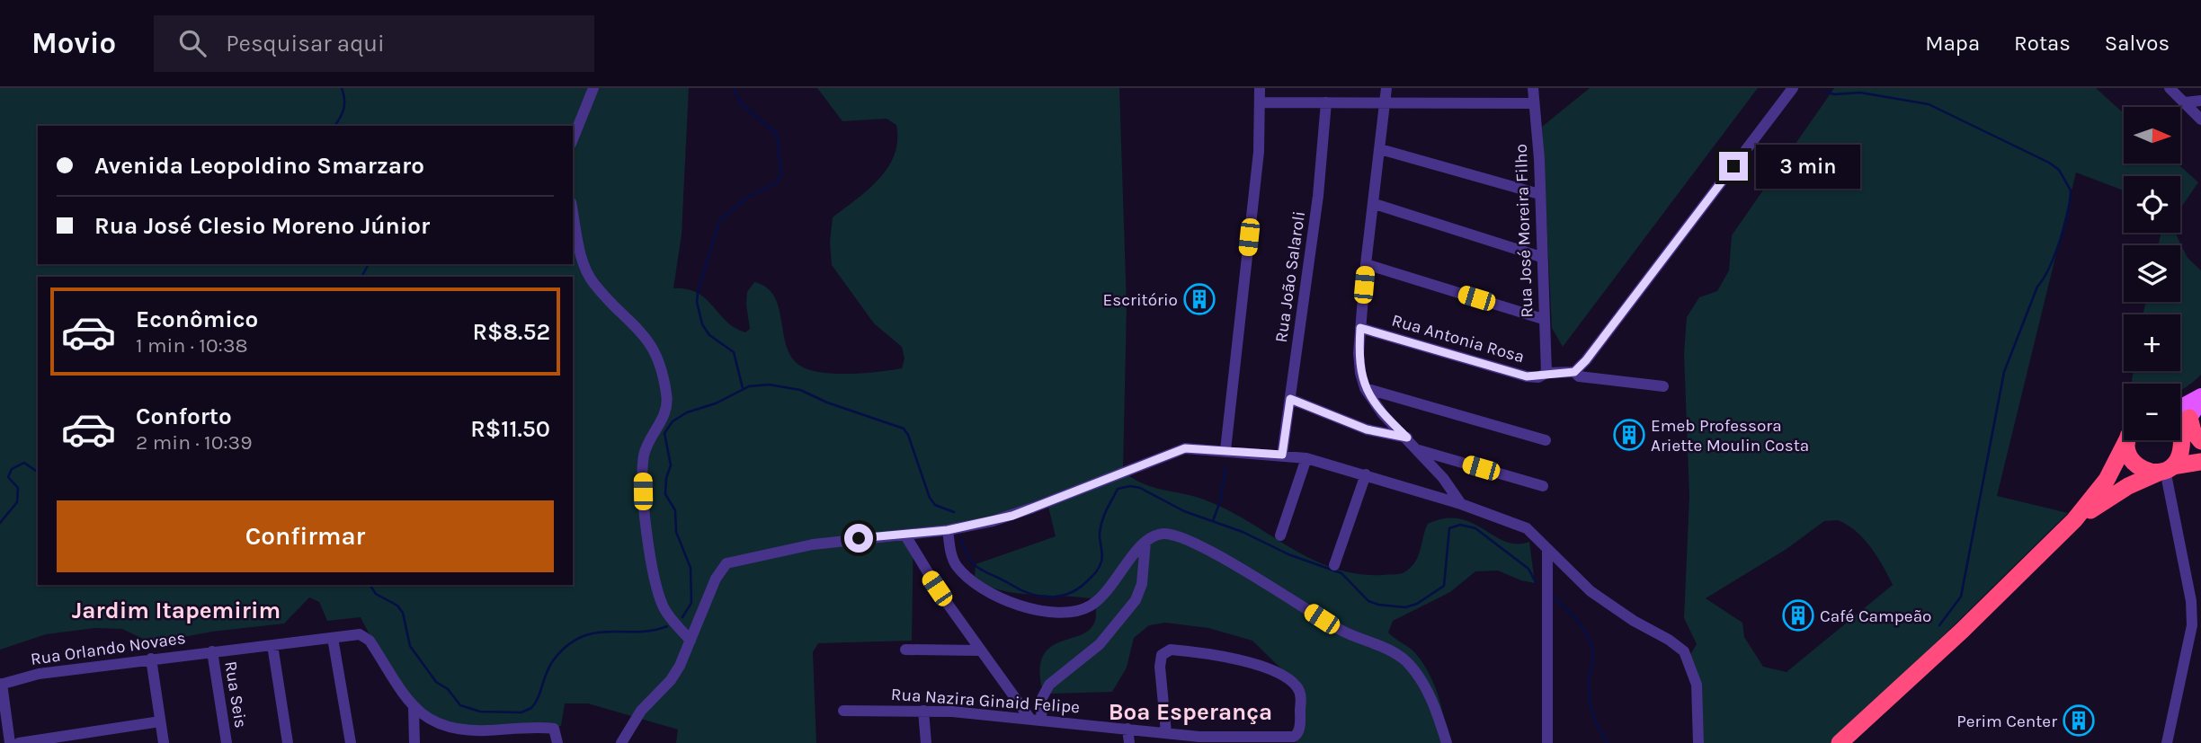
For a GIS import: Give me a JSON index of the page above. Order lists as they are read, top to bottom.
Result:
{
  "streets": {
    "street": [
      "Rua José Moreira Filho",
      "Rua João Salaroli",
      "Rua Antonia Rosa",
      "Rua Orlando Novaes",
      "Rua Seis",
      "Rua Nazira Ginaid Felipe"
    ]
  },
  "crossings": [
    ["Rua José Moreira Filho", "Rua Antonia Rosa"],
    ["Rua Orlando Novaes", "Rua Seis"]
  ],
  "districts": ["Jardim Itapemirim", "Boa Esperança"],
  "places": {
    "building": [
      "Escritório",
      "Emeb Professora Ariette Moulin Costa",
      "Café Campeão",
      "Perim Center"
    ]
  },
  "north": "right",
  "page": {
    "header": "Movio",
    "search": "Pesquisar aqui",
    "nav": ["Mapa", "Rotas", "Salvos"],
    "map_buttons": ["+", "−"],
    "banner": ["Avenida Leopoldino Smarzaro", "Rua José Clesio Moreno Júnior"],
    "bubble": "3 min",
    "list": [
      {
        "name": "Econômico",
        "note": "1 min · 10:38",
        "value": "R$8.52"
      },
      {
        "name": "Conforto",
        "note": "2 min · 10:39",
        "value": "R$11.50"
      }
    ],
    "buttons": "Confirmar"
  }
}
